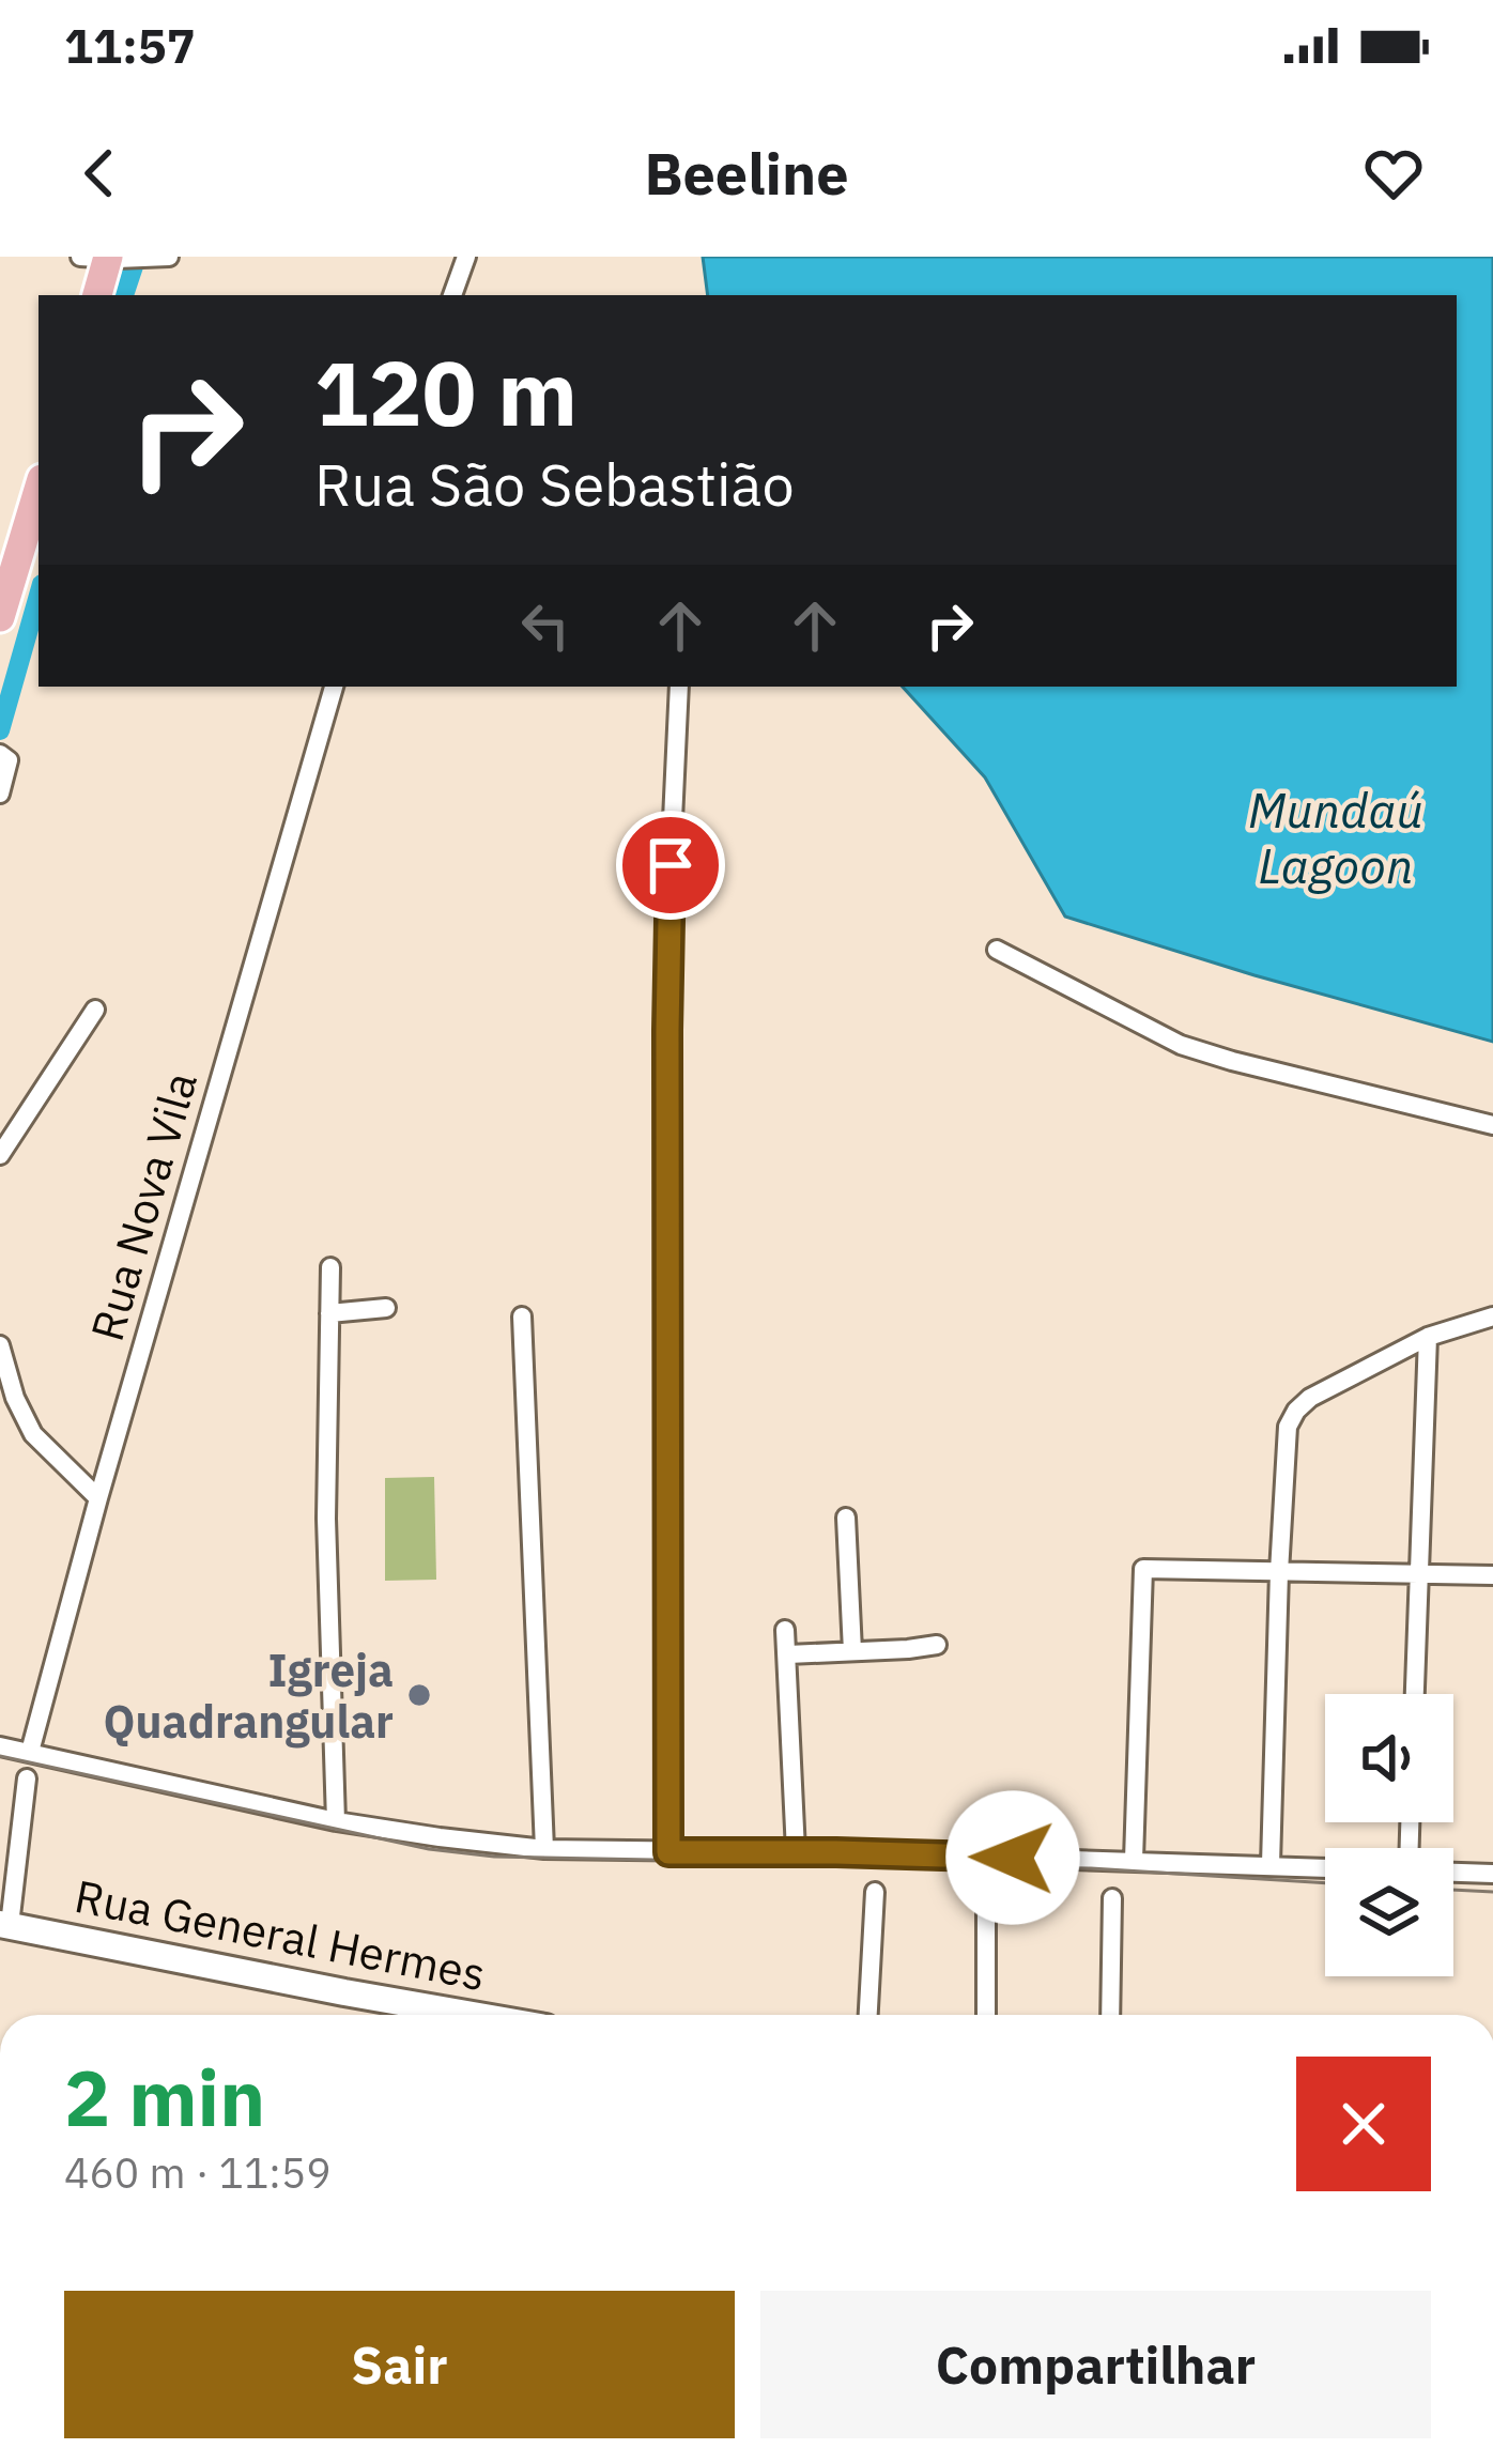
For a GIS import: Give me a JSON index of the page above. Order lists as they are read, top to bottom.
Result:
{
  "streets": {
    "street": ["Rua Nova Vila", "Rua General Hermes"]
  },
  "water": ["Mundaú Lagoon"],
  "places": ["Igreja Quadrangular"],
  "page": {
    "status": "11:57",
    "header": "Beeline",
    "turn": ["120 m", "Rua São Sebastião"],
    "heading": ["2 min", "460 m · 11:59"],
    "buttons": ["Sair", "Compartilhar"]
  }
}
